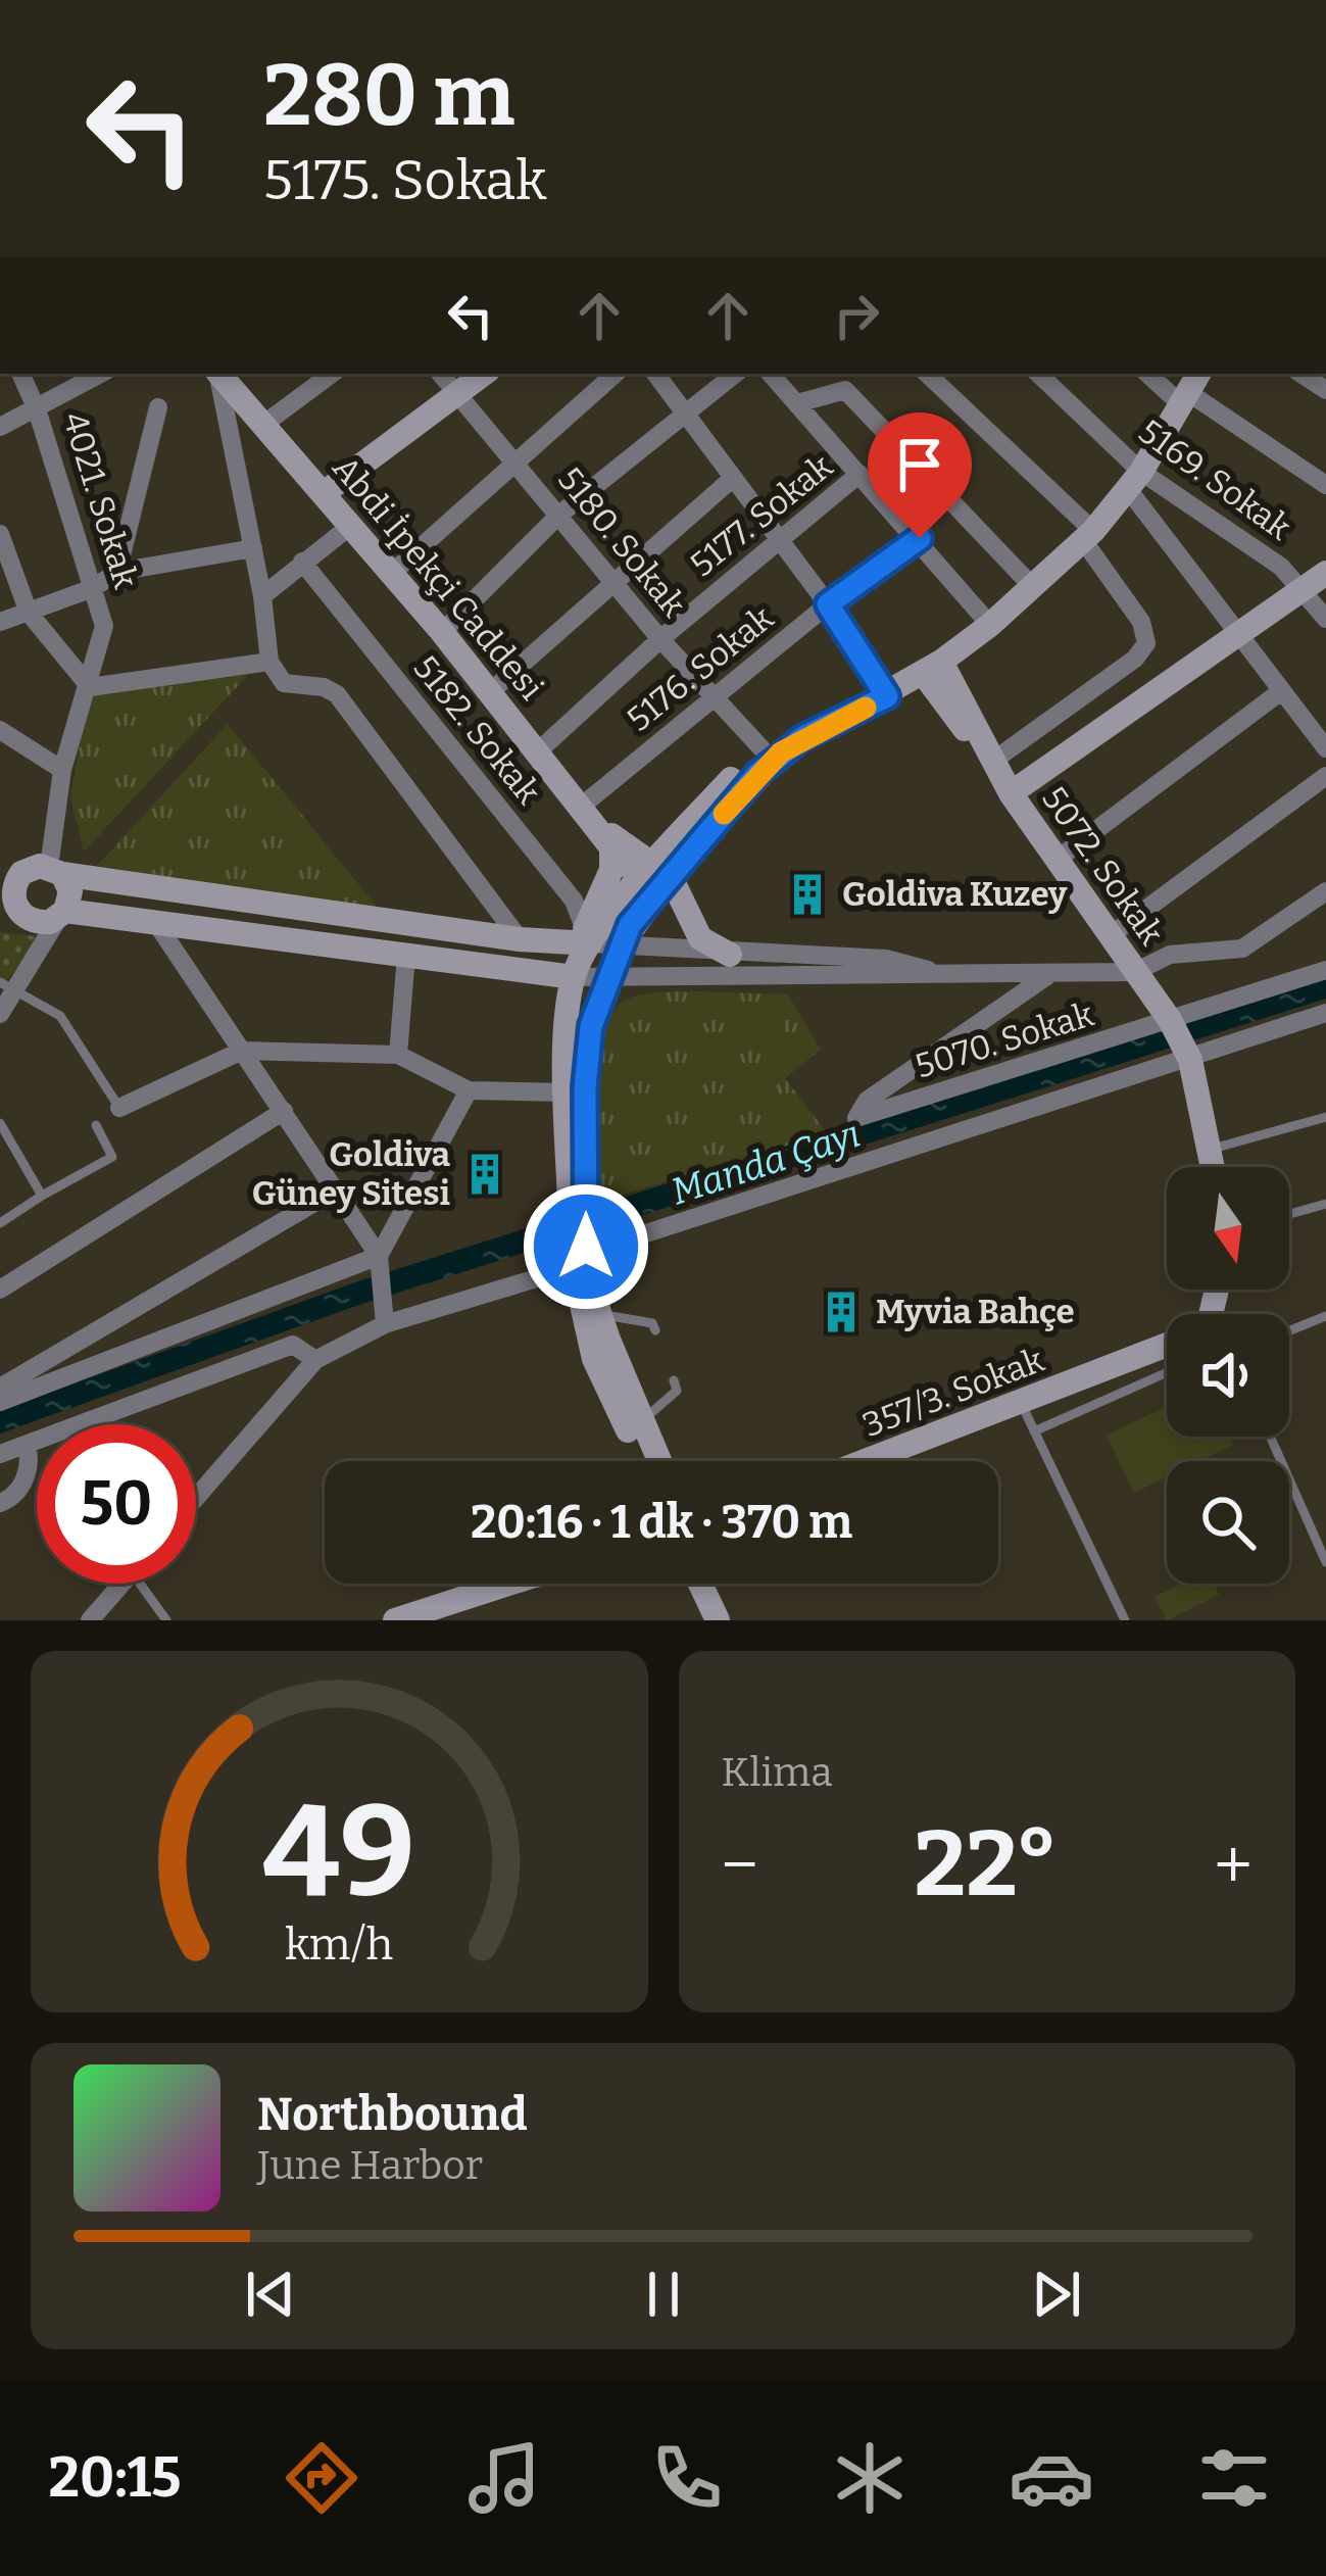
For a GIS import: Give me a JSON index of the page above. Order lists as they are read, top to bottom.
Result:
{
  "streets": {
    "main road": [
      "4021. Sokak",
      "Abdi İpekçi Caddesi",
      "5072. Sokak",
      "357/3. Sokak"
    ],
    "street": [
      "5169. Sokak",
      "5177. Sokak",
      "5180. Sokak",
      "5176. Sokak",
      "5182. Sokak",
      "5070. Sokak"
    ]
  },
  "crossings": [
    ["5177. Sokak", "5180. Sokak"],
    ["5177. Sokak", "Abdi İpekçi Caddesi"],
    ["5180. Sokak", "5176. Sokak"],
    ["Abdi İpekçi Caddesi", "5176. Sokak"],
    ["5072. Sokak", "5070. Sokak"]
  ],
  "water": ["Manda Çayı"],
  "places": {
    "building": ["Goldiva Kuzey", "Goldiva Güney Sitesi", "Myvia Bahçe"]
  },
  "north": "bottom",
  "page": {
    "turn": ["280 m", "5175. Sokak"],
    "limit": "50",
    "trip": "20:16 · 1 dk · 370 m",
    "tile": "Klima",
    "heat": ["−", "22°", "+"],
    "song": ["Northbound", "June Harbor"],
    "tabs": "20:15",
    "gauge": ["49", "km/h"]
  }
}
